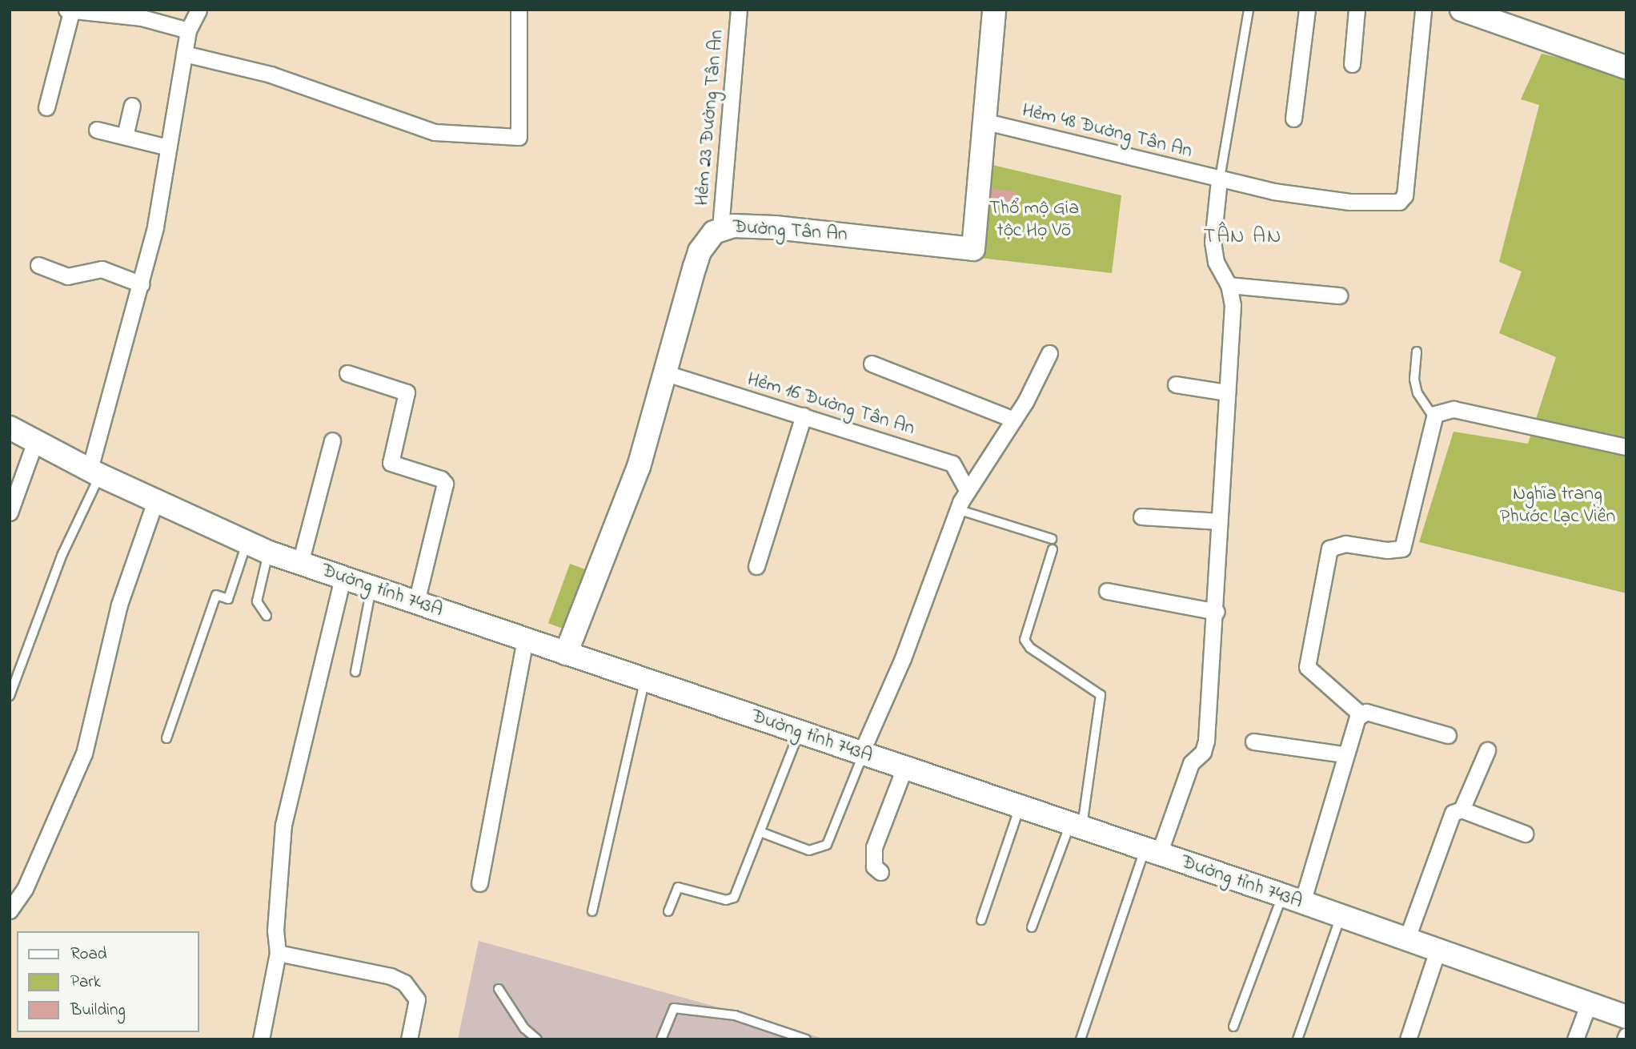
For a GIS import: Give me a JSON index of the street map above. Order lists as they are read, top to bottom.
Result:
{
  "streets": {
    "main road": ["Đường Tân An", "Đường tỉnh 743A"],
    "street": ["Hẻm 23 Đường Tân An", "Hẻm 48 Đường Tân An", "Hẻm 16 Đường Tân An"]
  },
  "crossings": [
    ["Hẻm 23 Đường Tân An", "Đường Tân An"],
    ["Hẻm 48 Đường Tân An", "Đường Tân An"],
    ["Đường Tân An", "Hẻm 16 Đường Tân An"],
    ["Đường Tân An", "Đường tỉnh 743A"]
  ],
  "districts": ["TÂN AN"],
  "parks": ["Thổ mộ Gia tộc Họ Võ", "Nghĩa trang Phước Lạc Viên"],
  "legend": ["Road", "Park", "Building"]
}
